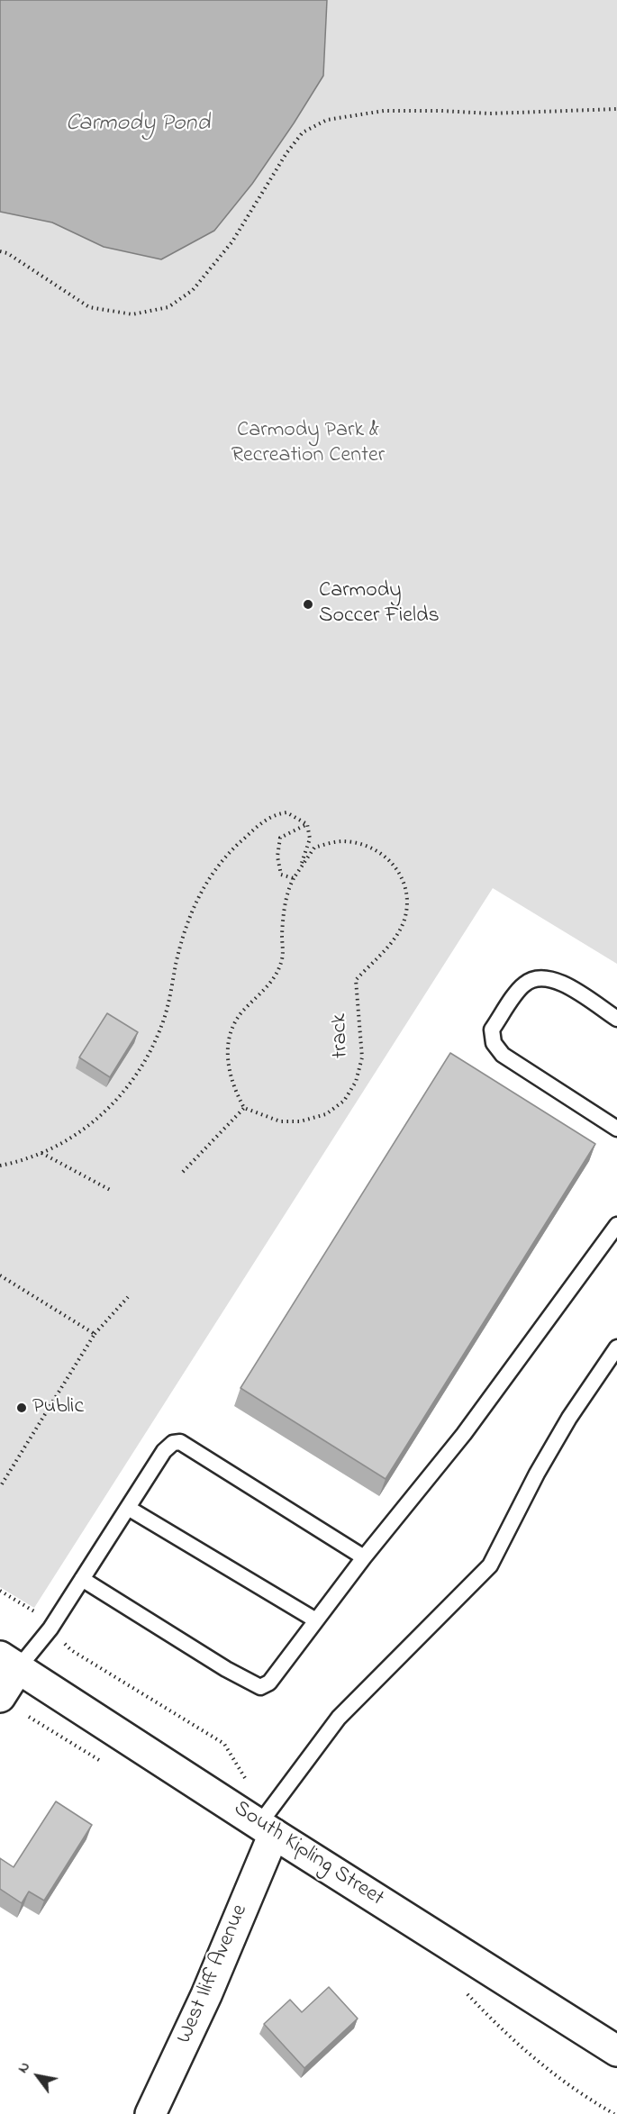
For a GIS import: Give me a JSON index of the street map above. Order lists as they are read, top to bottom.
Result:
{
  "streets": {
    "street": ["South Kipling Street", "West Iliff Avenue"],
    "path": ["track"]
  },
  "crossings": [
    ["South Kipling Street", "West Iliff Avenue"]
  ],
  "water": ["Carmody Pond"],
  "parks": ["Carmody Park & Recreation Center"],
  "places": ["Carmody Soccer Fields", "Public"],
  "north": "top left"
}
